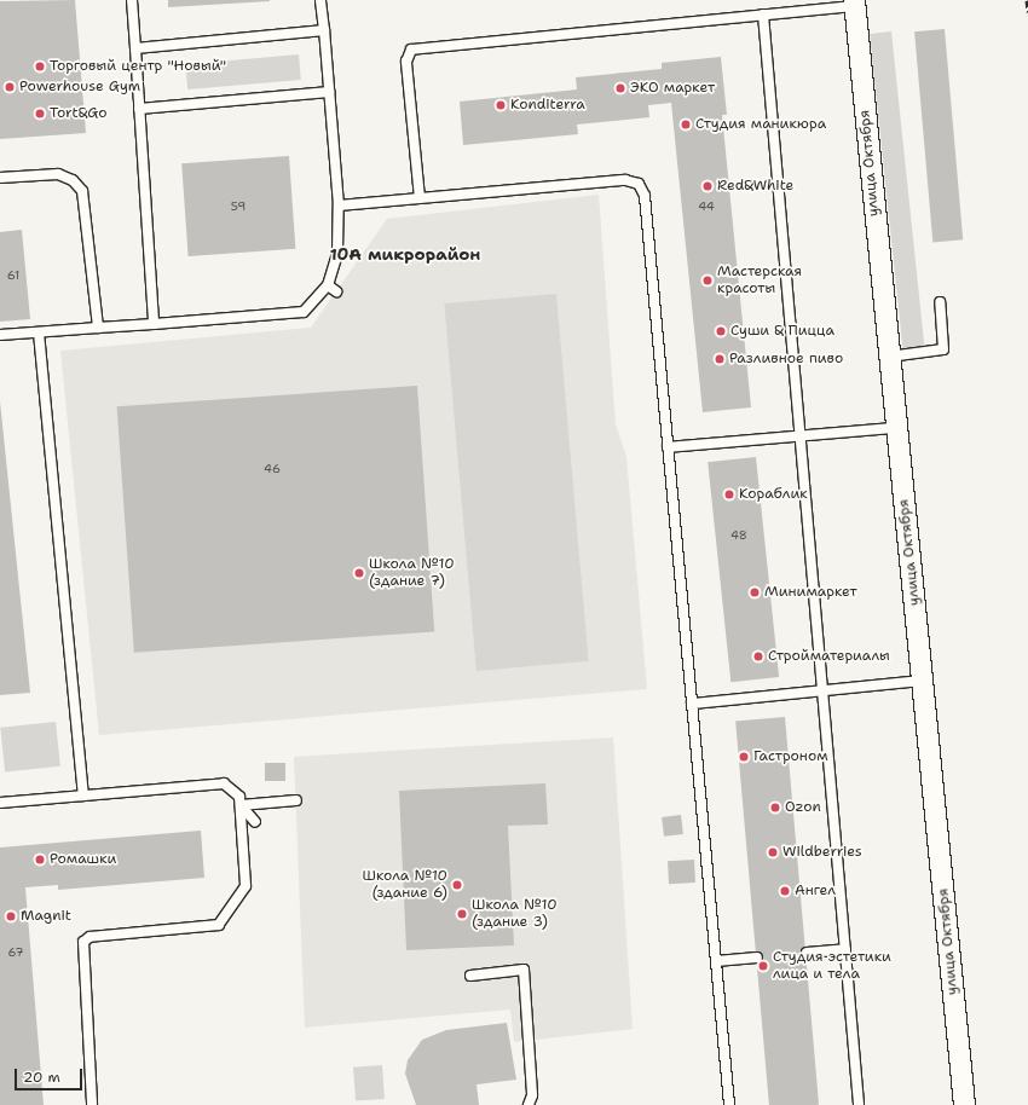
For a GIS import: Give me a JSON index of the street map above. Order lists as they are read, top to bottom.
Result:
{
  "streets": {
    "street": ["улица Октября"]
  },
  "districts": ["10А микрорайон"],
  "places": [
    "Торговый центр \"Новый\"",
    "Powerhouse Gym",
    "ЭКО маркет",
    "Konditerra",
    "Tort&Go",
    "Студия маникюра",
    "Red&White",
    "Мастерская красоты",
    "Суши & Пицца",
    "Разливное пиво",
    "Кораблик",
    "Школа №10 (здание 7)",
    "Минимаркет",
    "Стройматериалы",
    "Гастроном",
    "Ozon",
    "Wildberries",
    "Ромашки",
    "Школа №10 (здание 6)",
    "Ангел",
    "Школа №10 (здание 3)",
    "Magnit",
    "Студия эстетики лица и тела"
  ],
  "house_numbers": [
    "59",
    "44",
    "61",
    "46",
    "48",
    "67"
  ],
  "scale_bar": "20 m"
}
